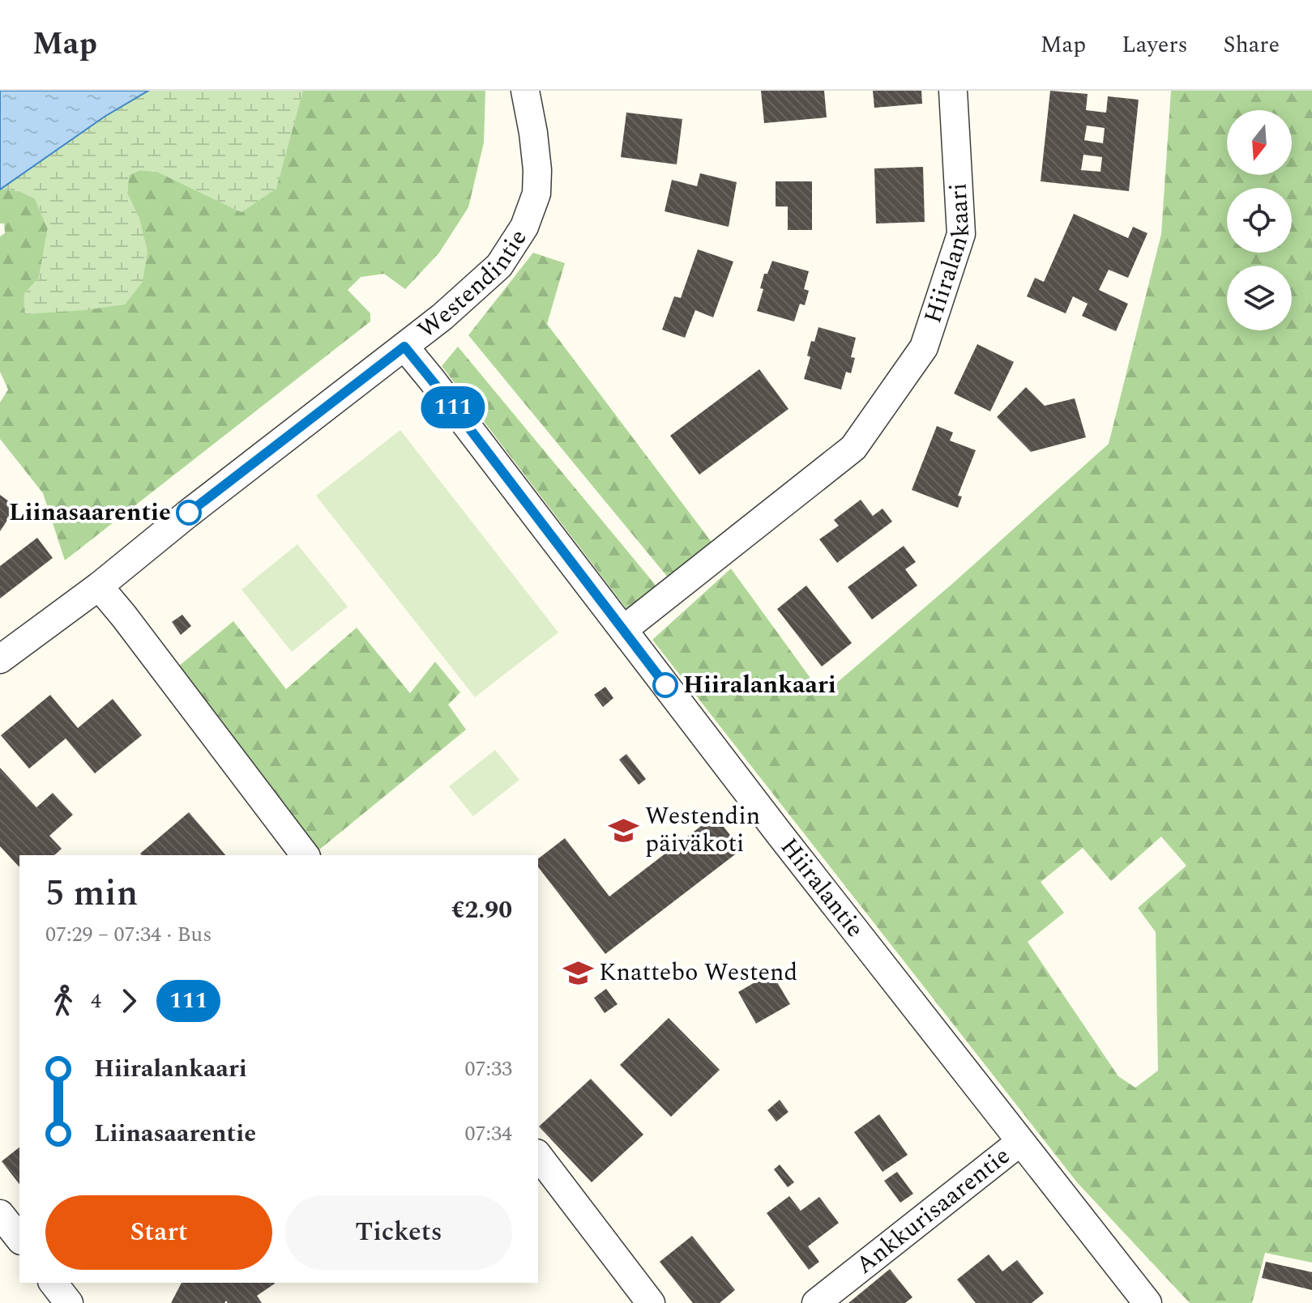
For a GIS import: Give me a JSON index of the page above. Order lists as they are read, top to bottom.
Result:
{
  "streets": {
    "street": [
      "Hiiralankaari",
      "Westendintie",
      "Hiiralantie",
      "Ankkurisaarentie"
    ]
  },
  "crossings": [
    ["Hiiralankaari", "Hiiralantie"],
    ["Westendintie", "Hiiralantie"],
    ["Hiiralantie", "Ankkurisaarentie"]
  ],
  "places": {
    "other": ["Liinasaarentie", "Hiiralankaari"],
    "school or university": ["Westendin päiväkoti", "Knattebo Westend"]
  },
  "lines": ["bus line 111"],
  "north": "bottom",
  "page": {
    "header": "Map",
    "nav": ["Map", "Layers", "Share"],
    "on_map": "111",
    "heading": ["5 min", "07:29 – 07:34 · Bus", "€2.90"],
    "legs": ["4", "111"],
    "list": [
      {
        "name": "Hiiralankaari",
        "value": "07:33"
      },
      {
        "name": "Liinasaarentie",
        "value": "07:34"
      }
    ],
    "buttons": ["Start", "Tickets"]
  }
}
